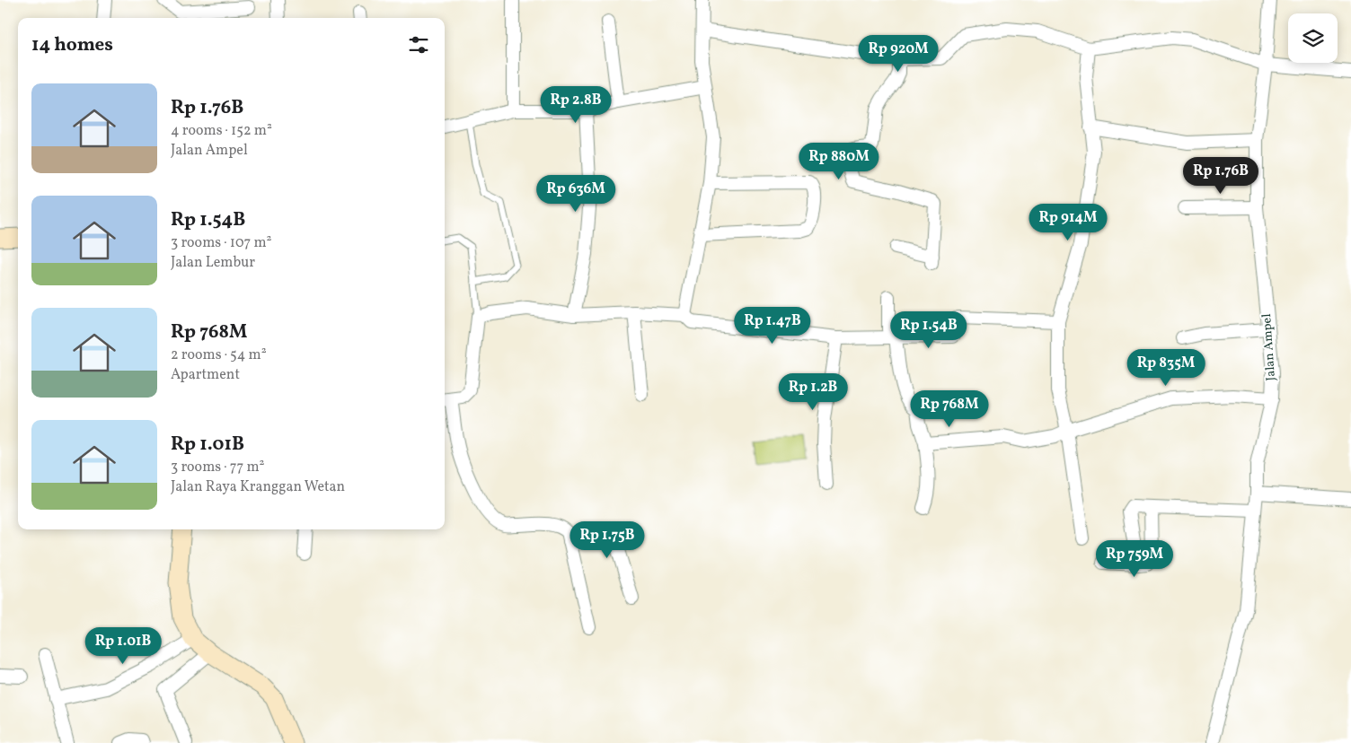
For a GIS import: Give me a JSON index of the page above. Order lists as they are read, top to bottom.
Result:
{
  "streets": {
    "street": ["Jalan Ampel"]
  },
  "page": {
    "heading": "14 homes",
    "price": [
      "Rp 920M",
      "Rp 2.8B",
      "Rp 880M",
      "Rp 1.76B",
      "Rp 636M",
      "Rp 914M",
      "Rp 1.47B",
      "Rp 1.54B",
      "Rp 835M",
      "Rp 1.2B",
      "Rp 768M",
      "Rp 1.75B",
      "Rp 759M",
      "Rp 1.01B"
    ],
    "list": [
      {
        "name": "Rp 1.76B",
        "note": "4 rooms · 152 m² · Jalan Ampel"
      },
      {
        "name": "Rp 1.54B",
        "note": "3 rooms · 107 m² · Jalan Lembur"
      },
      {
        "name": "Rp 768M",
        "note": "2 rooms · 54 m² · Apartment"
      },
      {
        "name": "Rp 1.01B",
        "note": "3 rooms · 77 m² · Jalan Raya Kranggan Wetan"
      }
    ]
  }
}
